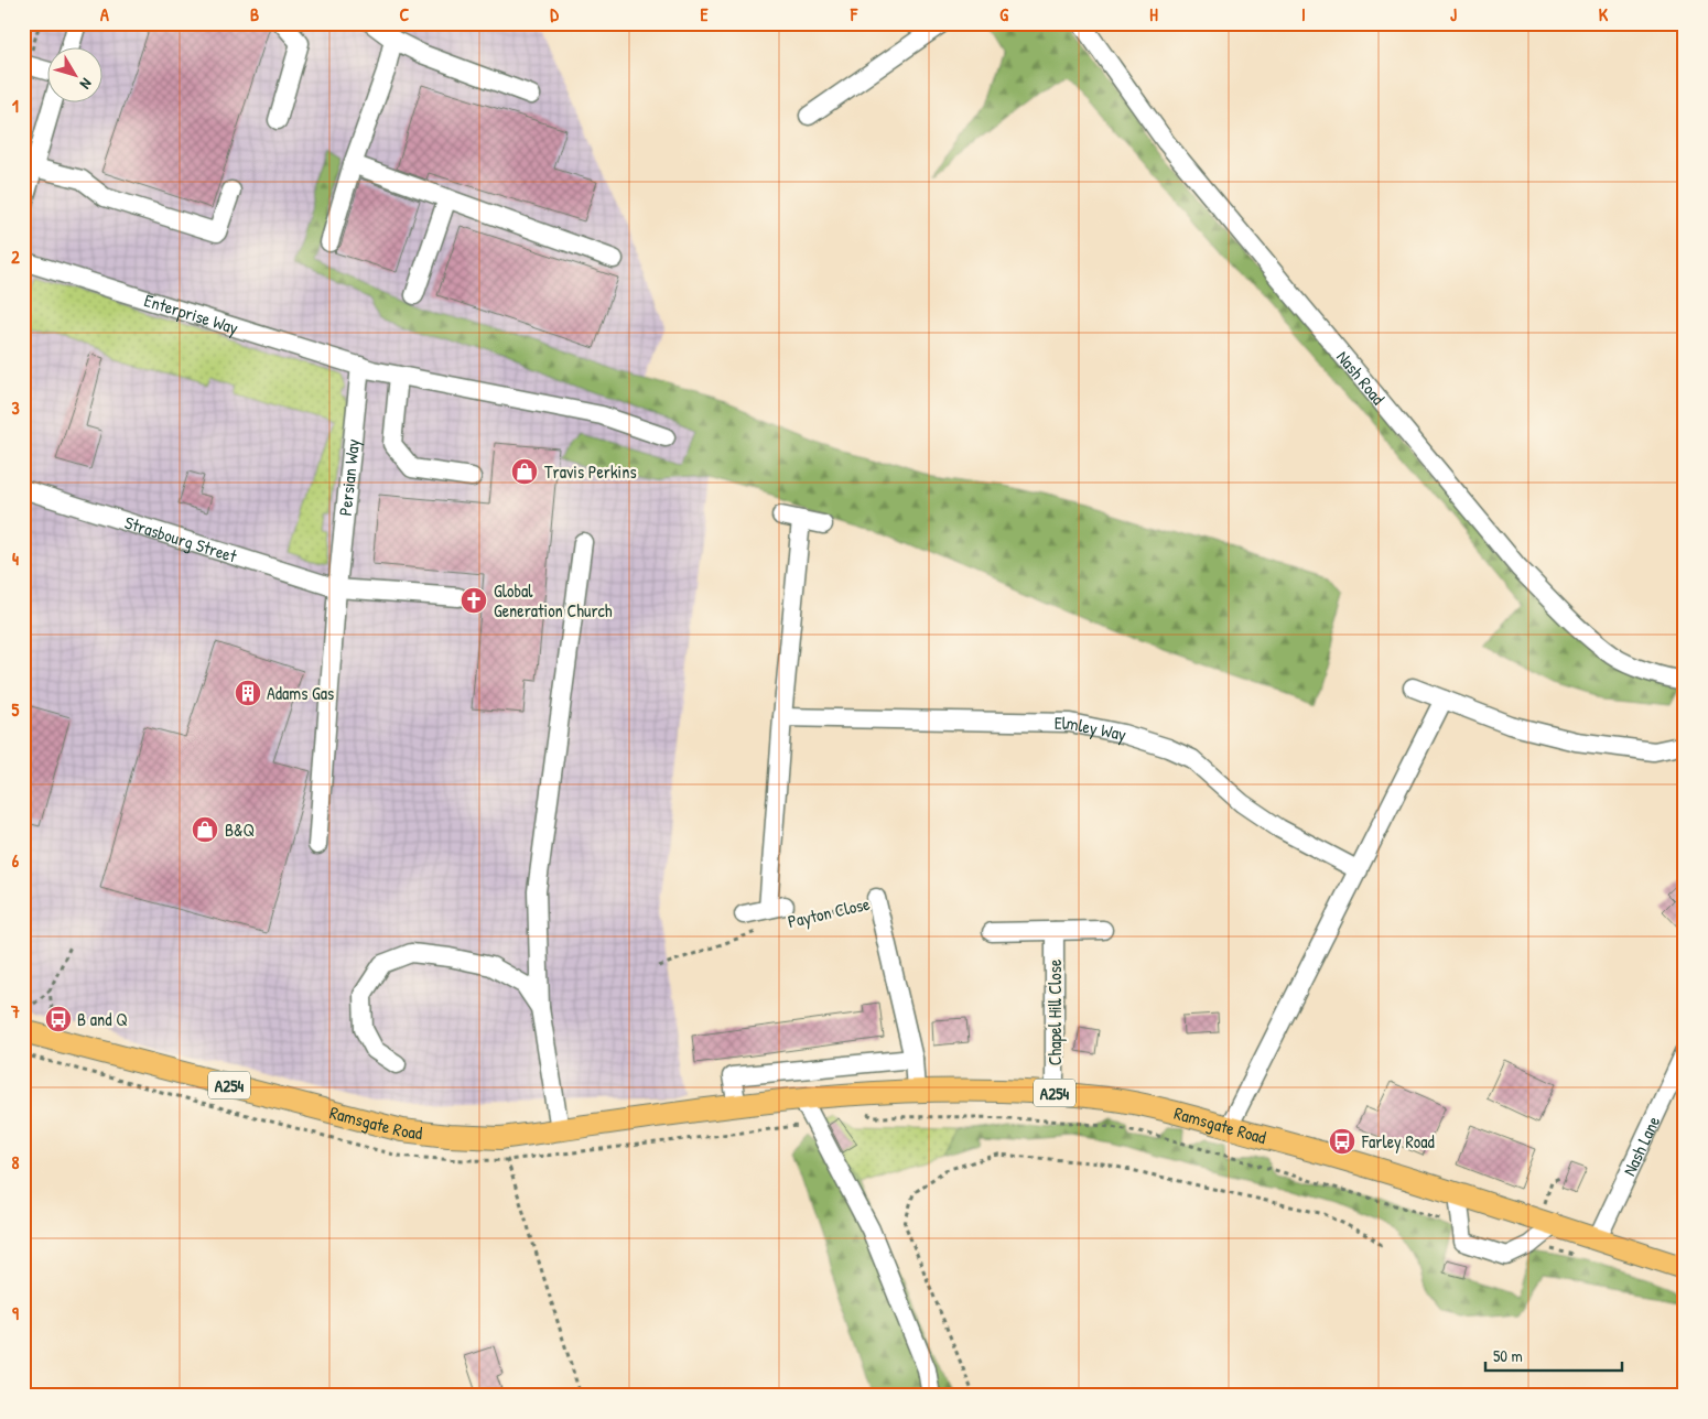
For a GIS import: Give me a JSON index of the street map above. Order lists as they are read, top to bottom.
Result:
{
  "streets": {
    "main road": ["A254", "Ramsgate Road"],
    "street": [
      "Enterprise Way",
      "Nash Road",
      "Persian Way",
      "Strasbourg Street",
      "Elmley Way",
      "Payton Close",
      "Chapel Hill Close",
      "Nash Lane"
    ]
  },
  "crossings": [
    ["Enterprise Way", "Persian Way"],
    ["Persian Way", "Strasbourg Street"],
    ["Payton Close", "Ramsgate Road"],
    ["Chapel Hill Close", "Ramsgate Road"],
    ["Ramsgate Road", "Nash Lane"]
  ],
  "places": {
    "shop": ["Travis Perkins", "B&Q"],
    "church": ["Global Generation Church"],
    "building": ["Adams Gas"],
    "bus stop": ["B and Q", "Farley Road"]
  },
  "scale_bar": "50 m",
  "north": "bottom right",
  "grid": {
    "columns": [
      "A",
      "B",
      "C",
      "D",
      "E",
      "F",
      "G",
      "H",
      "I",
      "J",
      "K"
    ],
    "rows": [
      "1",
      "2",
      "3",
      "4",
      "5",
      "6",
      "7",
      "8",
      "9"
    ]
  }
}
